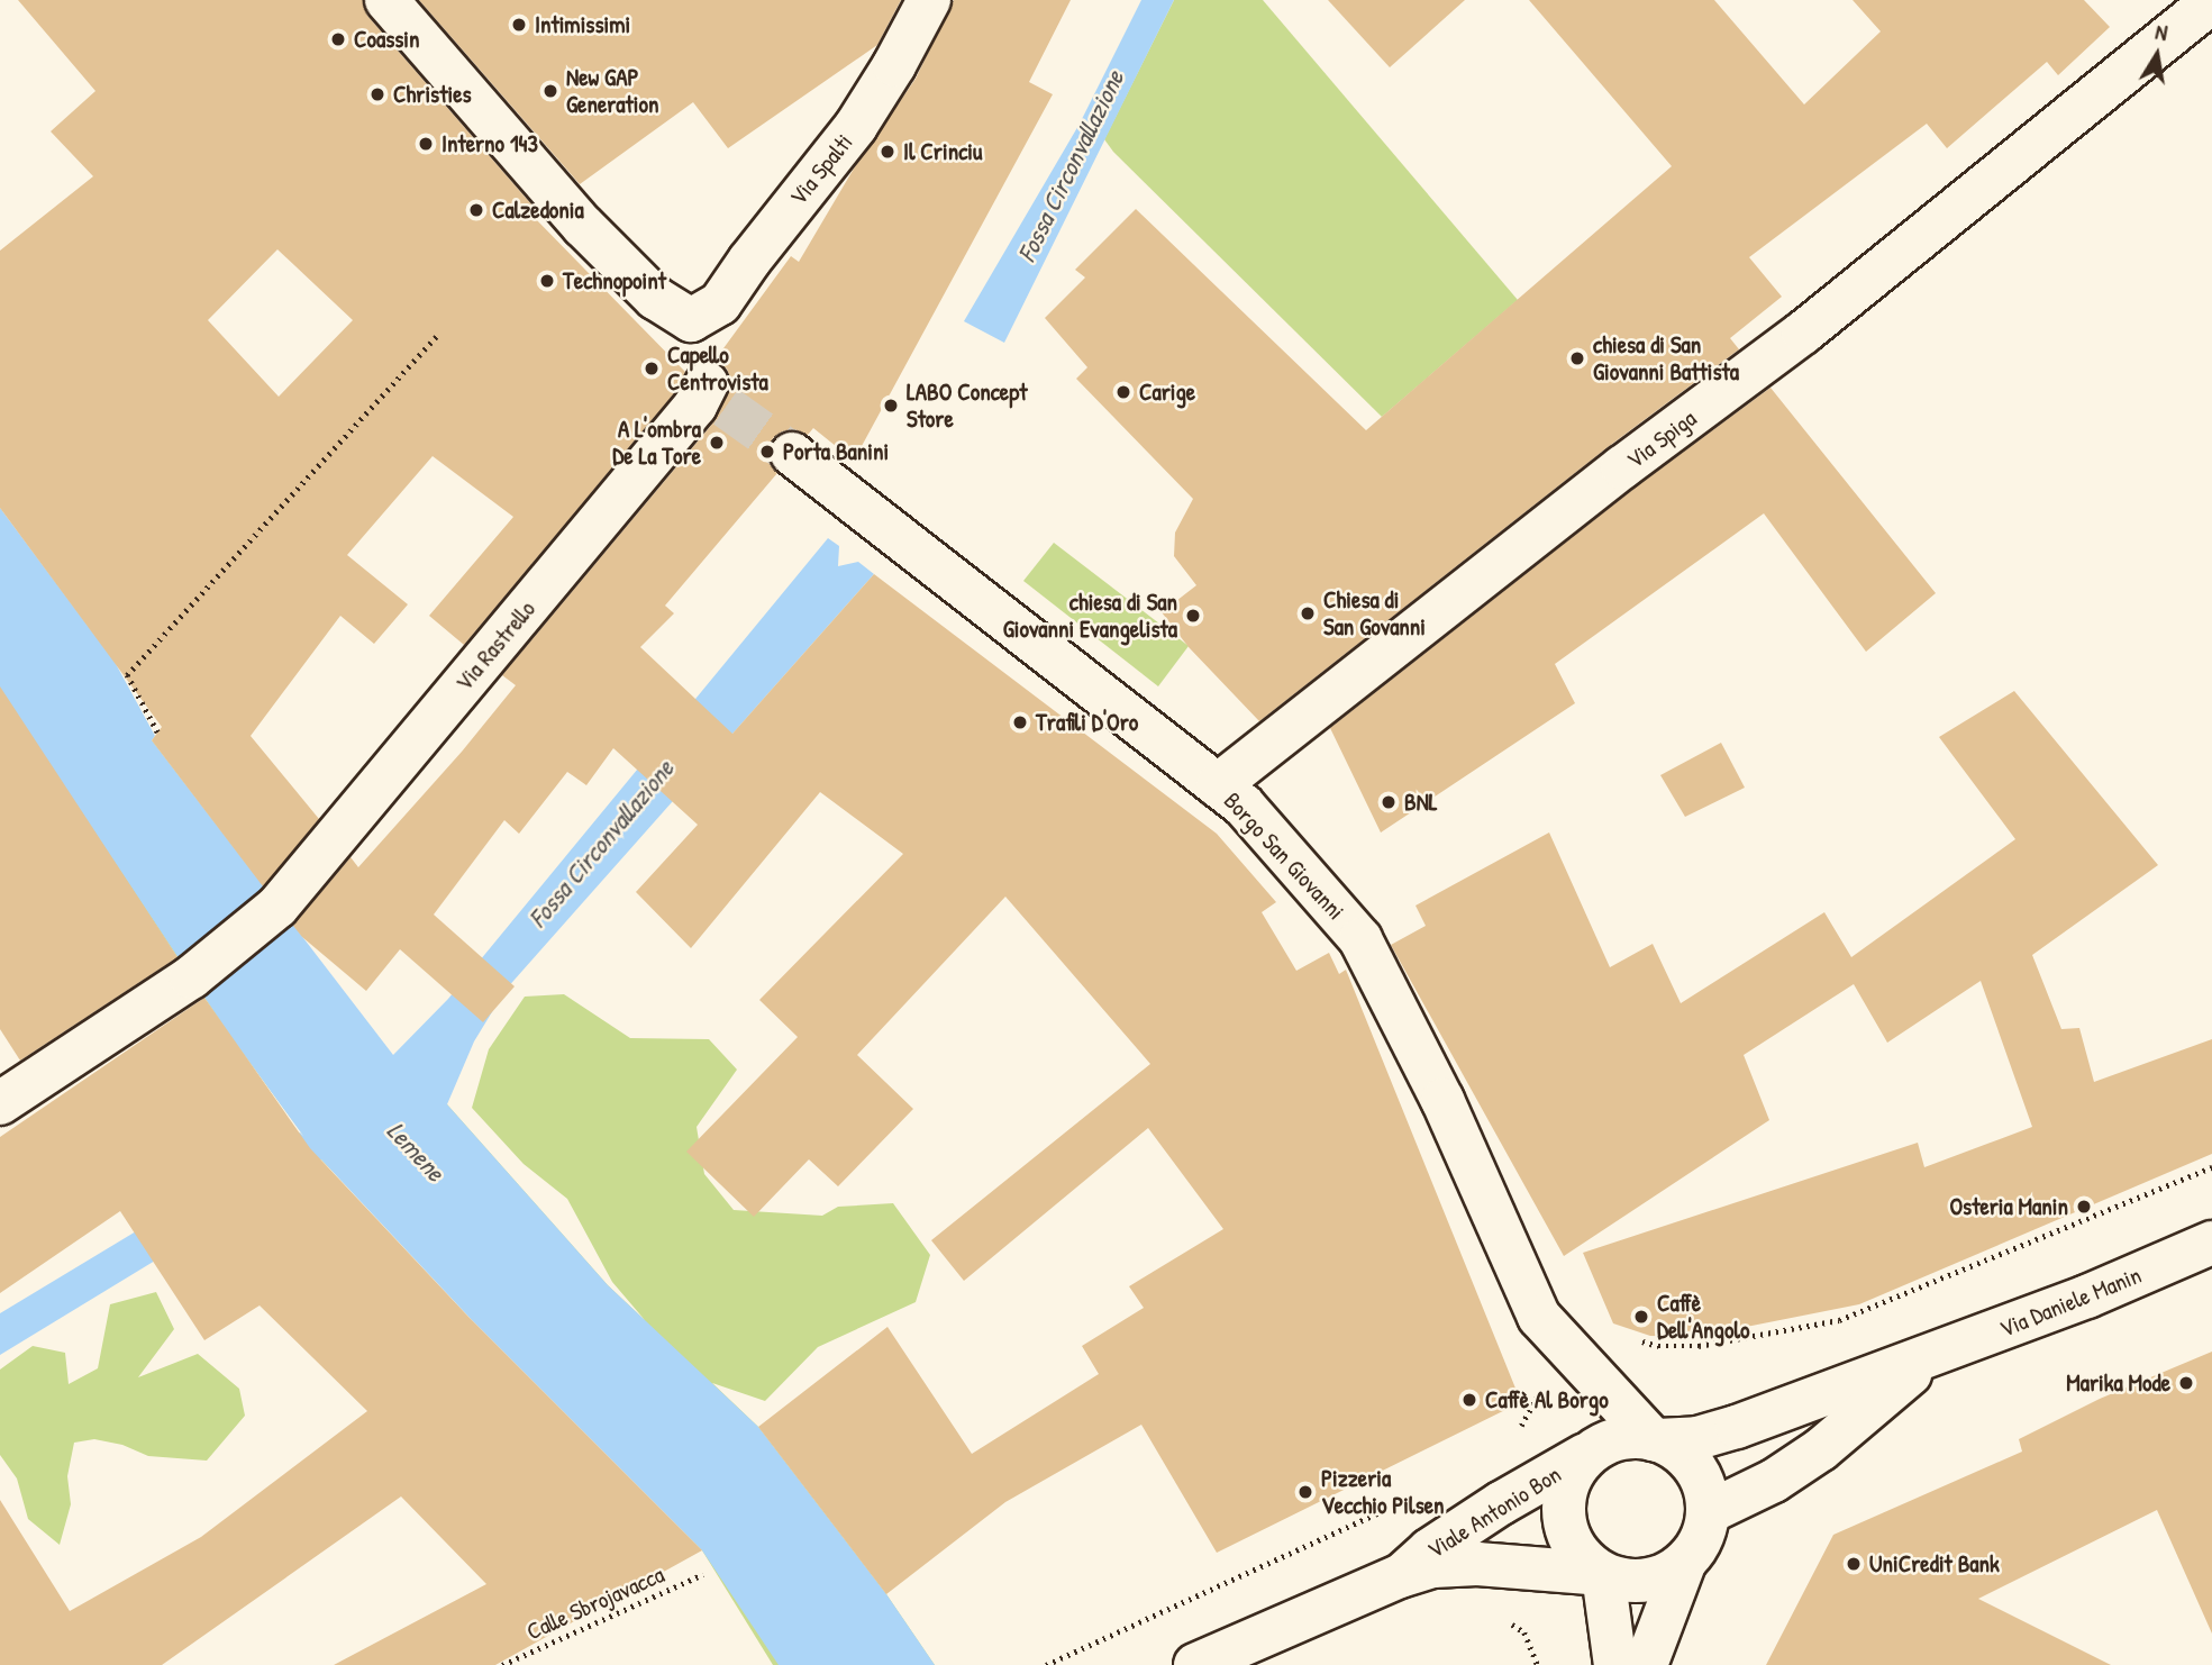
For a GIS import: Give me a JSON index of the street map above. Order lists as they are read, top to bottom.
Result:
{
  "streets": {
    "street": [
      "Via Spalti",
      "Via Spiga",
      "Via Rastrello",
      "Borgo San Giovanni",
      "Via Daniele Manin",
      "Viale Antonio Bon"
    ],
    "path": ["Calle Sbrojavacca"]
  },
  "crossings": [
    ["Via Spalti", "Via Rastrello"],
    ["Via Spiga", "Borgo San Giovanni"],
    ["Borgo San Giovanni", "Via Daniele Manin"],
    ["Borgo San Giovanni", "Viale Antonio Bon"],
    ["Via Daniele Manin", "Viale Antonio Bon"]
  ],
  "water": ["Fossa Circonvallazione", "Lemene"],
  "places": [
    "Intimissimi",
    "Coassin",
    "New GAP Generation",
    "Christies",
    "Interno 143",
    "Il Crinciu",
    "Calzedonia",
    "Technopoint",
    "chiesa di San Giovanni Battista",
    "Capello Centrovista",
    "Carige",
    "LABO Concept Store",
    "A L'ombra De La Tore",
    "Porta Banini",
    "Chiesa di San Govanni",
    "chiesa di San Giovanni Evangelista",
    "Trafili D'Oro",
    "BNL",
    "Osteria Manin",
    "Caffè Dell'Angolo",
    "Marika Mode",
    "Caffè Al Borgo",
    "Pizzeria Vecchio Pilsen",
    "UniCredit Bank"
  ],
  "north": "top"
}
